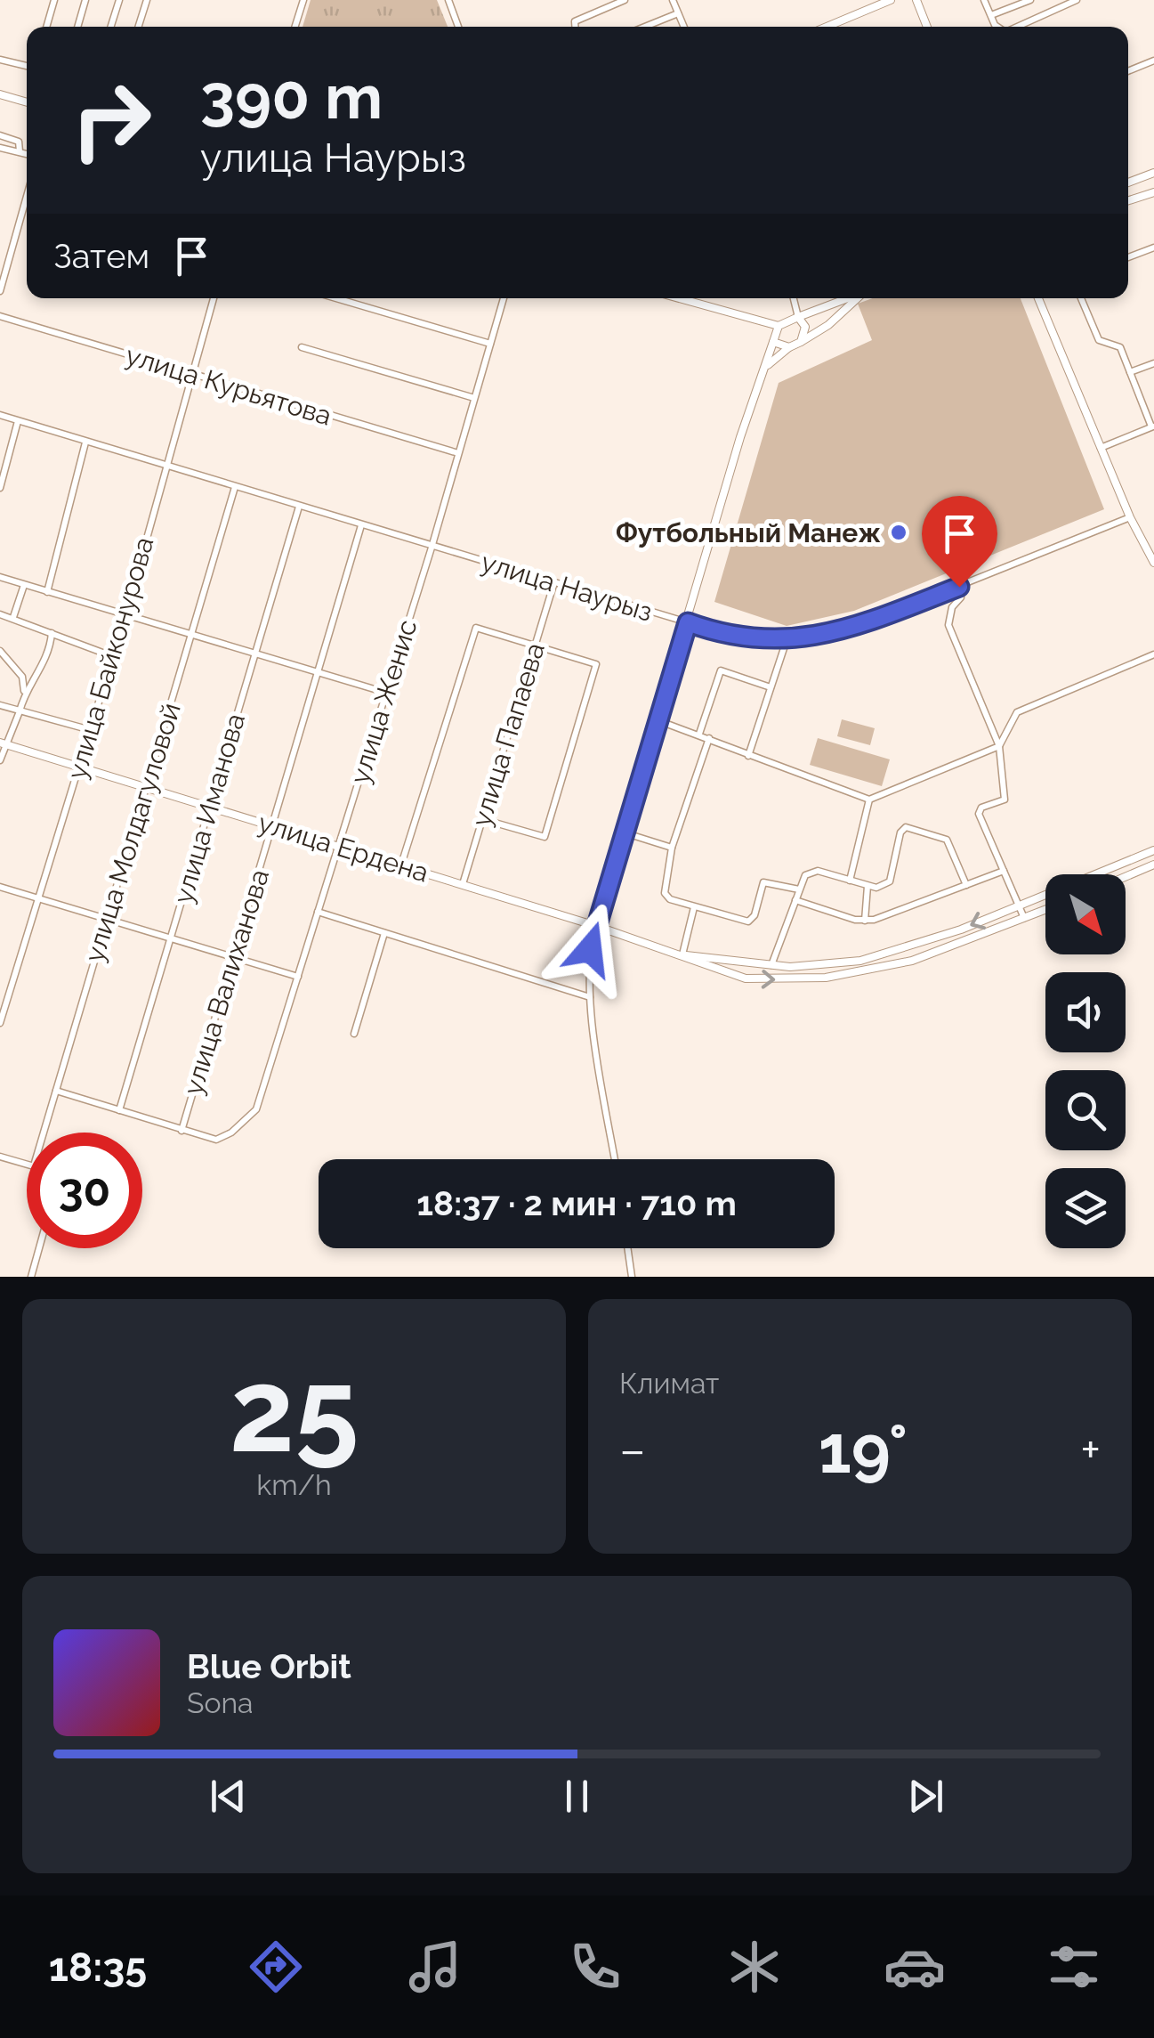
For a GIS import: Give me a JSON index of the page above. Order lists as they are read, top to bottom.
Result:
{
  "streets": {
    "street": [
      "улица Курьятова",
      "улица Наурыз",
      "улица Байконурова",
      "улица Женис",
      "улица Папаева",
      "улица Иманова",
      "улица Молдагуловой",
      "улица Ердена",
      "улица Валиханова"
    ]
  },
  "crossings": [
    ["улица Курьятова", "улица Байконурова"],
    ["улица Курьятова", "улица Женис"],
    ["улица Наурыз", "улица Байконурова"],
    ["улица Наурыз", "улица Женис"],
    ["улица Наурыз", "улица Папаева"],
    ["улица Наурыз", "улица Иманова"],
    ["улица Наурыз", "улица Молдагуловой"],
    ["улица Наурыз", "улица Валиханова"],
    ["улица Байконурова", "улица Ердена"],
    ["улица Женис", "улица Ердена"],
    ["улица Женис", "улица Валиханова"],
    ["улица Папаева", "улица Ердена"],
    ["улица Иманова", "улица Ердена"],
    ["улица Молдагуловой", "улица Ердена"],
    ["улица Ердена", "улица Валиханова"]
  ],
  "places": ["Футбольный Манеж"],
  "north": "bottom right",
  "page": {
    "turn": ["390 m", "улица Наурыз"],
    "then": "Затем",
    "limit": "30",
    "trip": "18:37 · 2 мин · 710 m",
    "tile": [
      ["25", "km/h"],
      "Климат"
    ],
    "heat": ["−", "19°", "+"],
    "song": ["Blue Orbit", "Sona"],
    "tabs": "18:35"
  }
}
